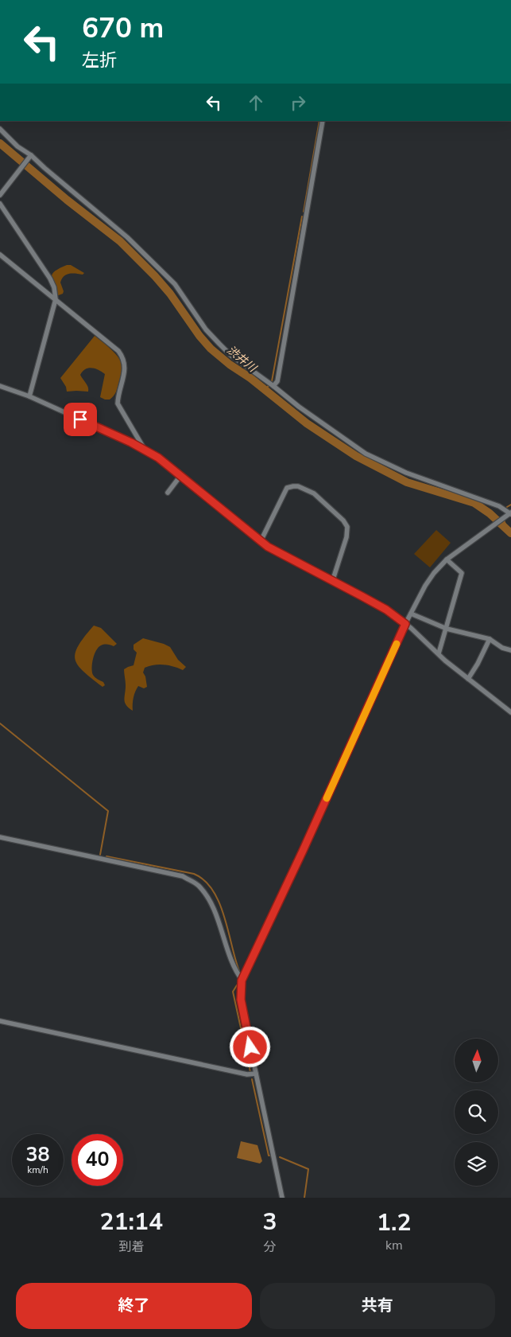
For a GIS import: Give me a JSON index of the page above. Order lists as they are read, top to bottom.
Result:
{
  "water": ["渋井川"],
  "north": "top",
  "page": {
    "turn": ["670 m", "左折"],
    "speed": "38 km/h",
    "limit": "40",
    "eta": [
      "21:14",
      "到着",
      "3",
      "分",
      "1.2",
      "km"
    ],
    "buttons": ["終了", "共有"]
  }
}
